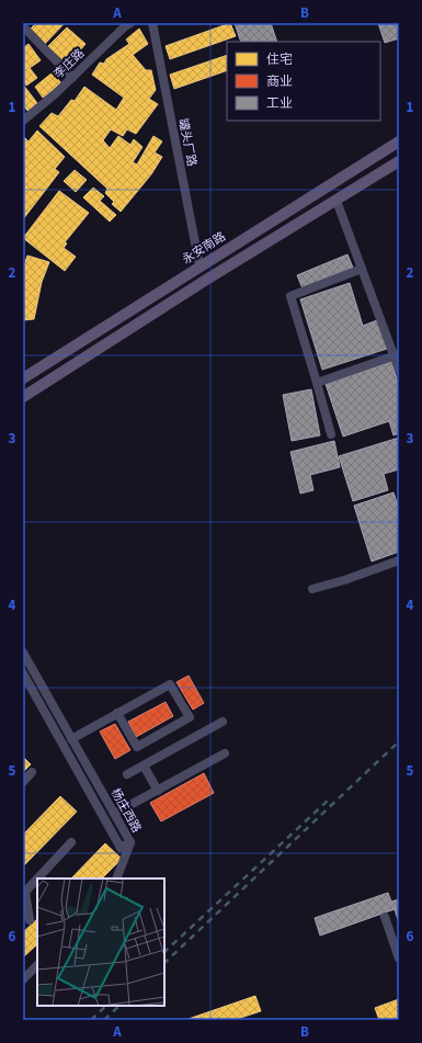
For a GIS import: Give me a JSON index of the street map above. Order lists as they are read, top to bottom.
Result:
{
  "streets": {
    "main road": ["永安南路"],
    "street": ["李庄路", "罐头厂路", "杨庄西路"]
  },
  "crossings": [
    ["罐头厂路", "永安南路"]
  ],
  "legend": ["住宅", "商业", "工业"],
  "grid": {
    "columns": ["A", "B"],
    "rows": [
      "1",
      "2",
      "3",
      "4",
      "5",
      "6"
    ]
  }
}
